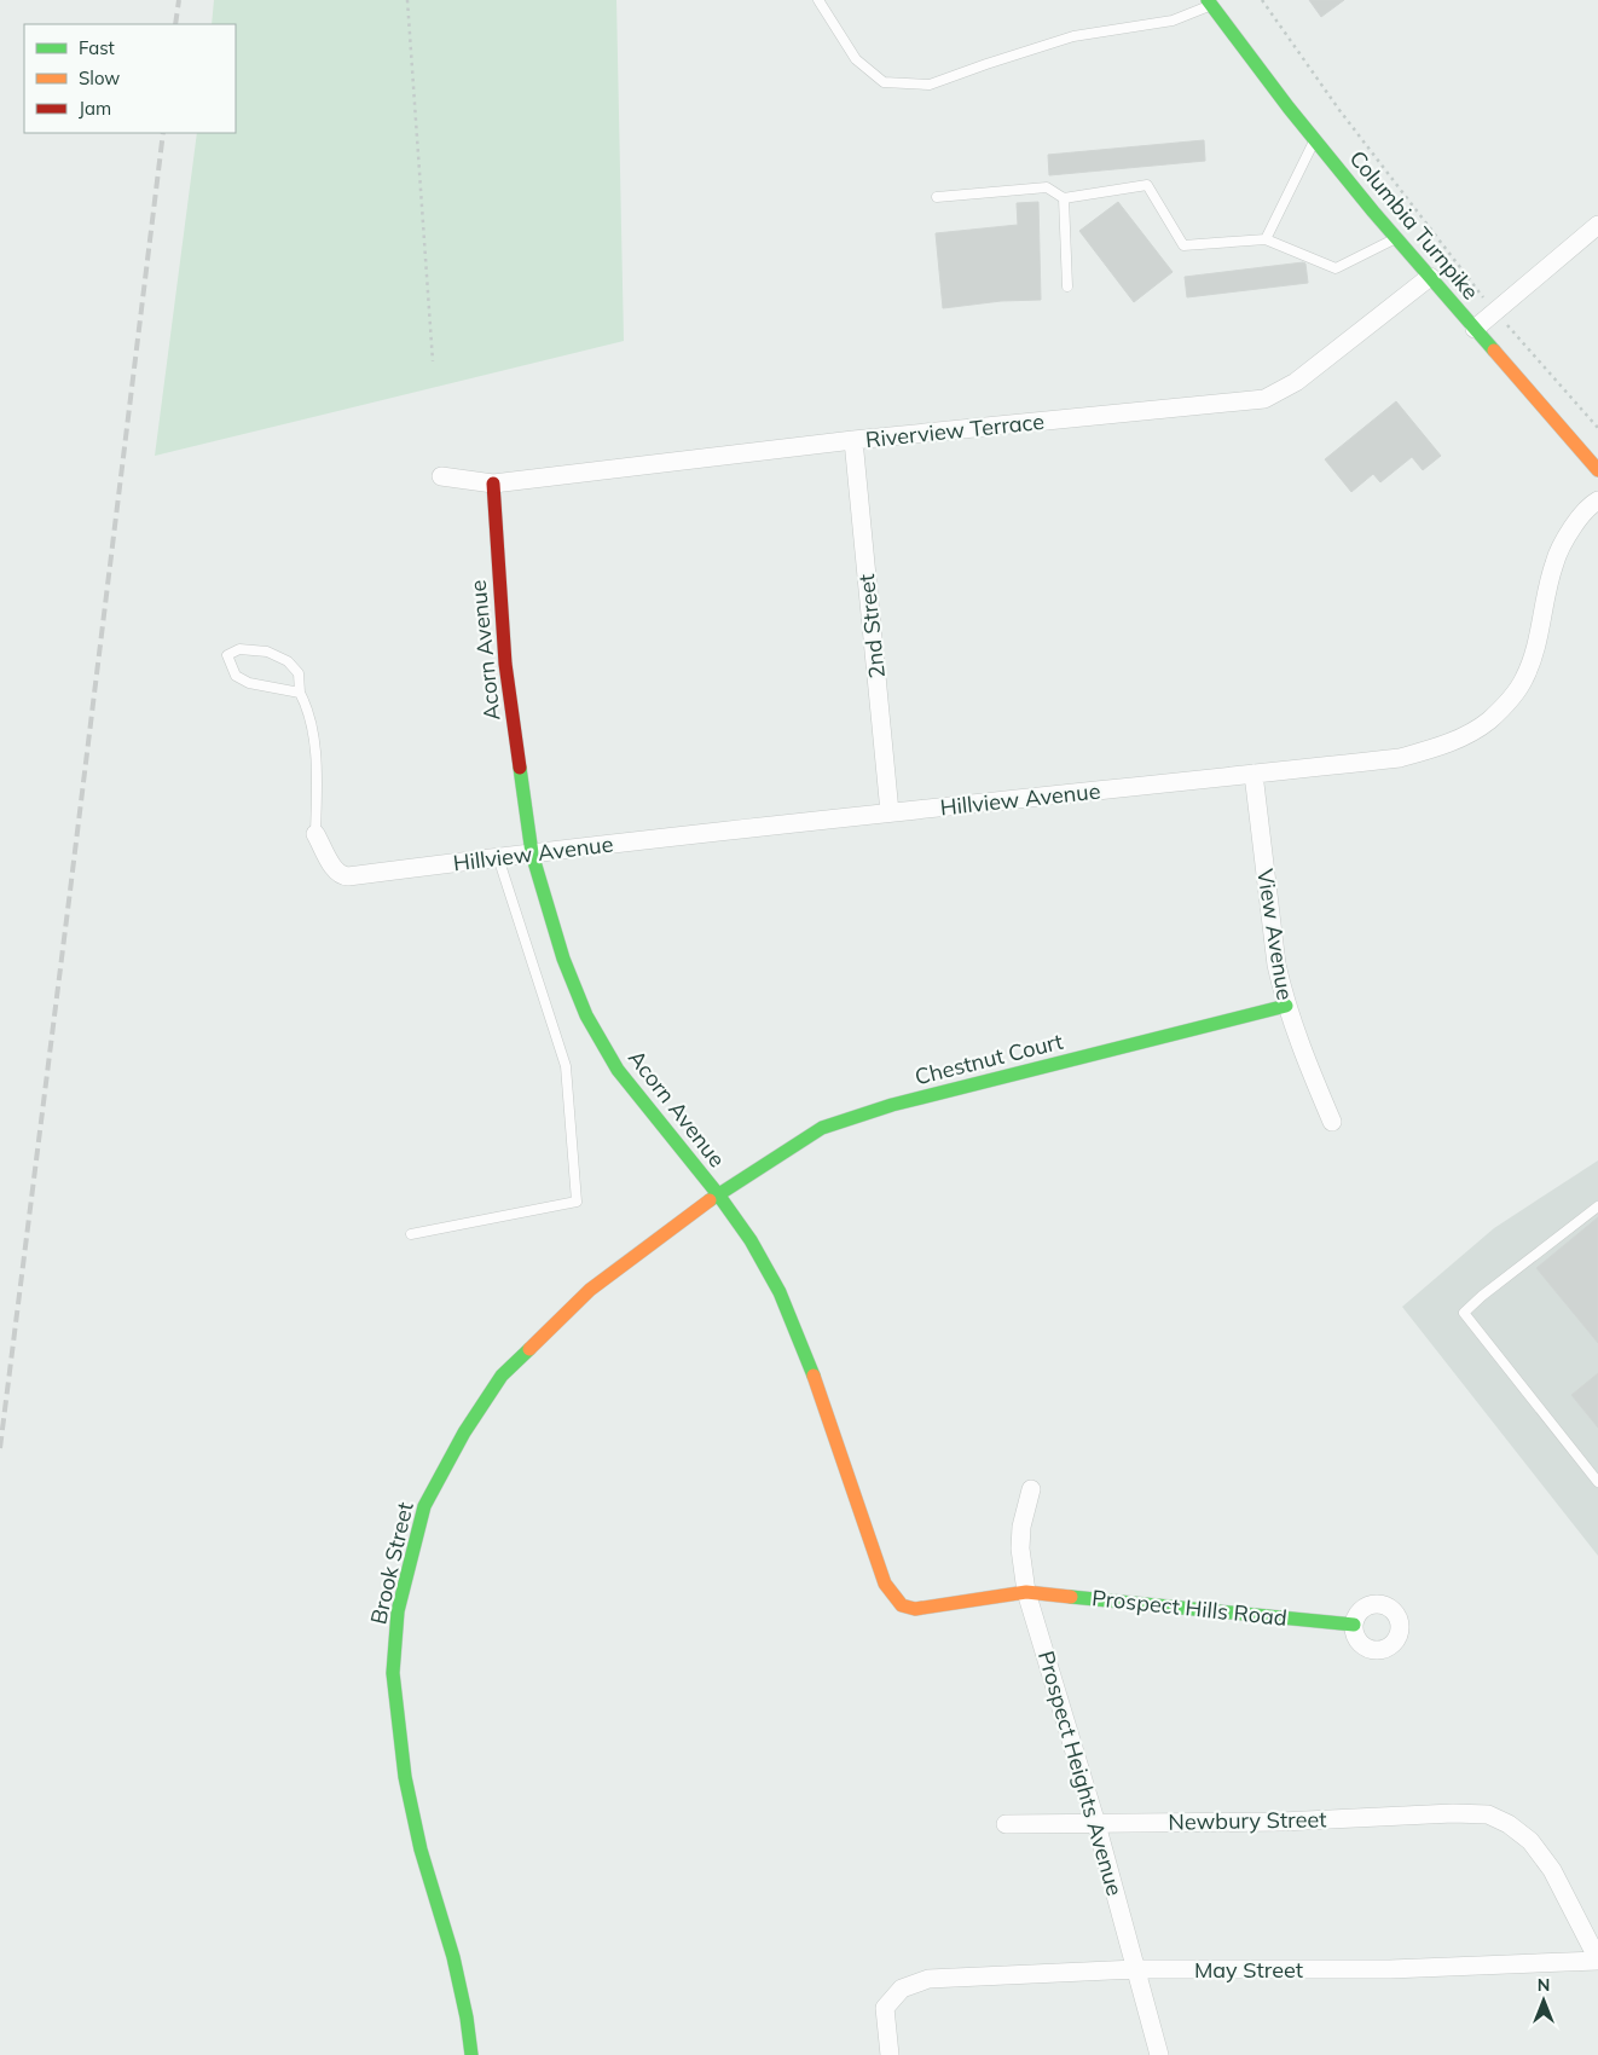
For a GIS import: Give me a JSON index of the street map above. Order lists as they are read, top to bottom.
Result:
{
  "streets": {
    "street": [
      "Columbia Turnpike",
      "Riverview Terrace",
      "2nd Street",
      "Acorn Avenue",
      "Hillview Avenue",
      "View Avenue",
      "Chestnut Court",
      "Brook Street",
      "Prospect Hills Road",
      "Prospect Heights Avenue",
      "Newbury Street",
      "May Street"
    ]
  },
  "crossings": [
    ["Columbia Turnpike", "Riverview Terrace"],
    ["Riverview Terrace", "2nd Street"],
    ["Riverview Terrace", "Acorn Avenue"],
    ["2nd Street", "Hillview Avenue"],
    ["Acorn Avenue", "Hillview Avenue"],
    ["Acorn Avenue", "Chestnut Court"],
    ["Acorn Avenue", "Brook Street"],
    ["Acorn Avenue", "Prospect Hills Road"],
    ["Acorn Avenue", "Prospect Heights Avenue"],
    ["Hillview Avenue", "View Avenue"],
    ["View Avenue", "Chestnut Court"],
    ["Chestnut Court", "Brook Street"],
    ["Prospect Hills Road", "Prospect Heights Avenue"],
    ["Prospect Heights Avenue", "Newbury Street"],
    ["Prospect Heights Avenue", "May Street"],
    ["Newbury Street", "May Street"]
  ],
  "legend": ["Fast", "Slow", "Jam"],
  "north": "top"
}
